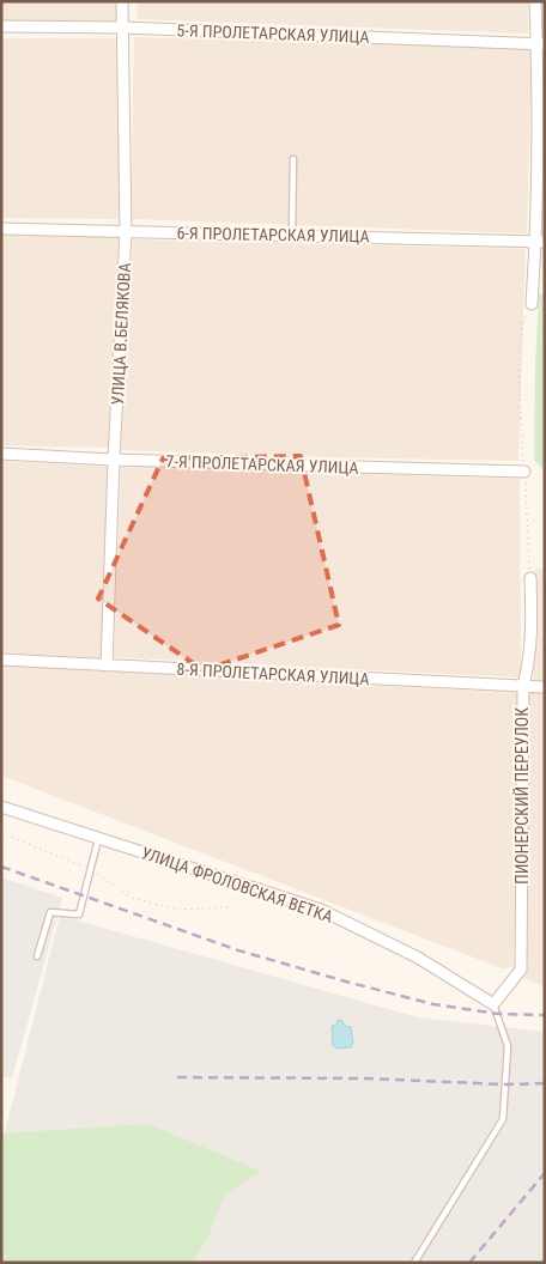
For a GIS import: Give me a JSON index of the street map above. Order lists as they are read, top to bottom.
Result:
{
  "streets": {
    "street": [
      "5-Я ПРОЛЕТАРСКАЯ УЛИЦА",
      "6-Я ПРОЛЕТАРСКАЯ УЛИЦА",
      "УЛИЦА В.БЕЛЯКОВА",
      "7-Я ПРОЛЕТАРСКАЯ УЛИЦА",
      "8-Я ПРОЛЕТАРСКАЯ УЛИЦА",
      "ПИОНЕРСКИЙ ПЕРЕУЛОК",
      "УЛИЦА ФРОЛОВСКАЯ ВЕТКА"
    ]
  },
  "crossings": [
    ["5-Я ПРОЛЕТАРСКАЯ УЛИЦА", "УЛИЦА В.БЕЛЯКОВА"],
    ["6-Я ПРОЛЕТАРСКАЯ УЛИЦА", "УЛИЦА В.БЕЛЯКОВА"],
    ["УЛИЦА В.БЕЛЯКОВА", "7-Я ПРОЛЕТАРСКАЯ УЛИЦА"],
    ["УЛИЦА В.БЕЛЯКОВА", "8-Я ПРОЛЕТАРСКАЯ УЛИЦА"],
    ["8-Я ПРОЛЕТАРСКАЯ УЛИЦА", "ПИОНЕРСКИЙ ПЕРЕУЛОК"],
    ["ПИОНЕРСКИЙ ПЕРЕУЛОК", "УЛИЦА ФРОЛОВСКАЯ ВЕТКА"]
  ]
}
